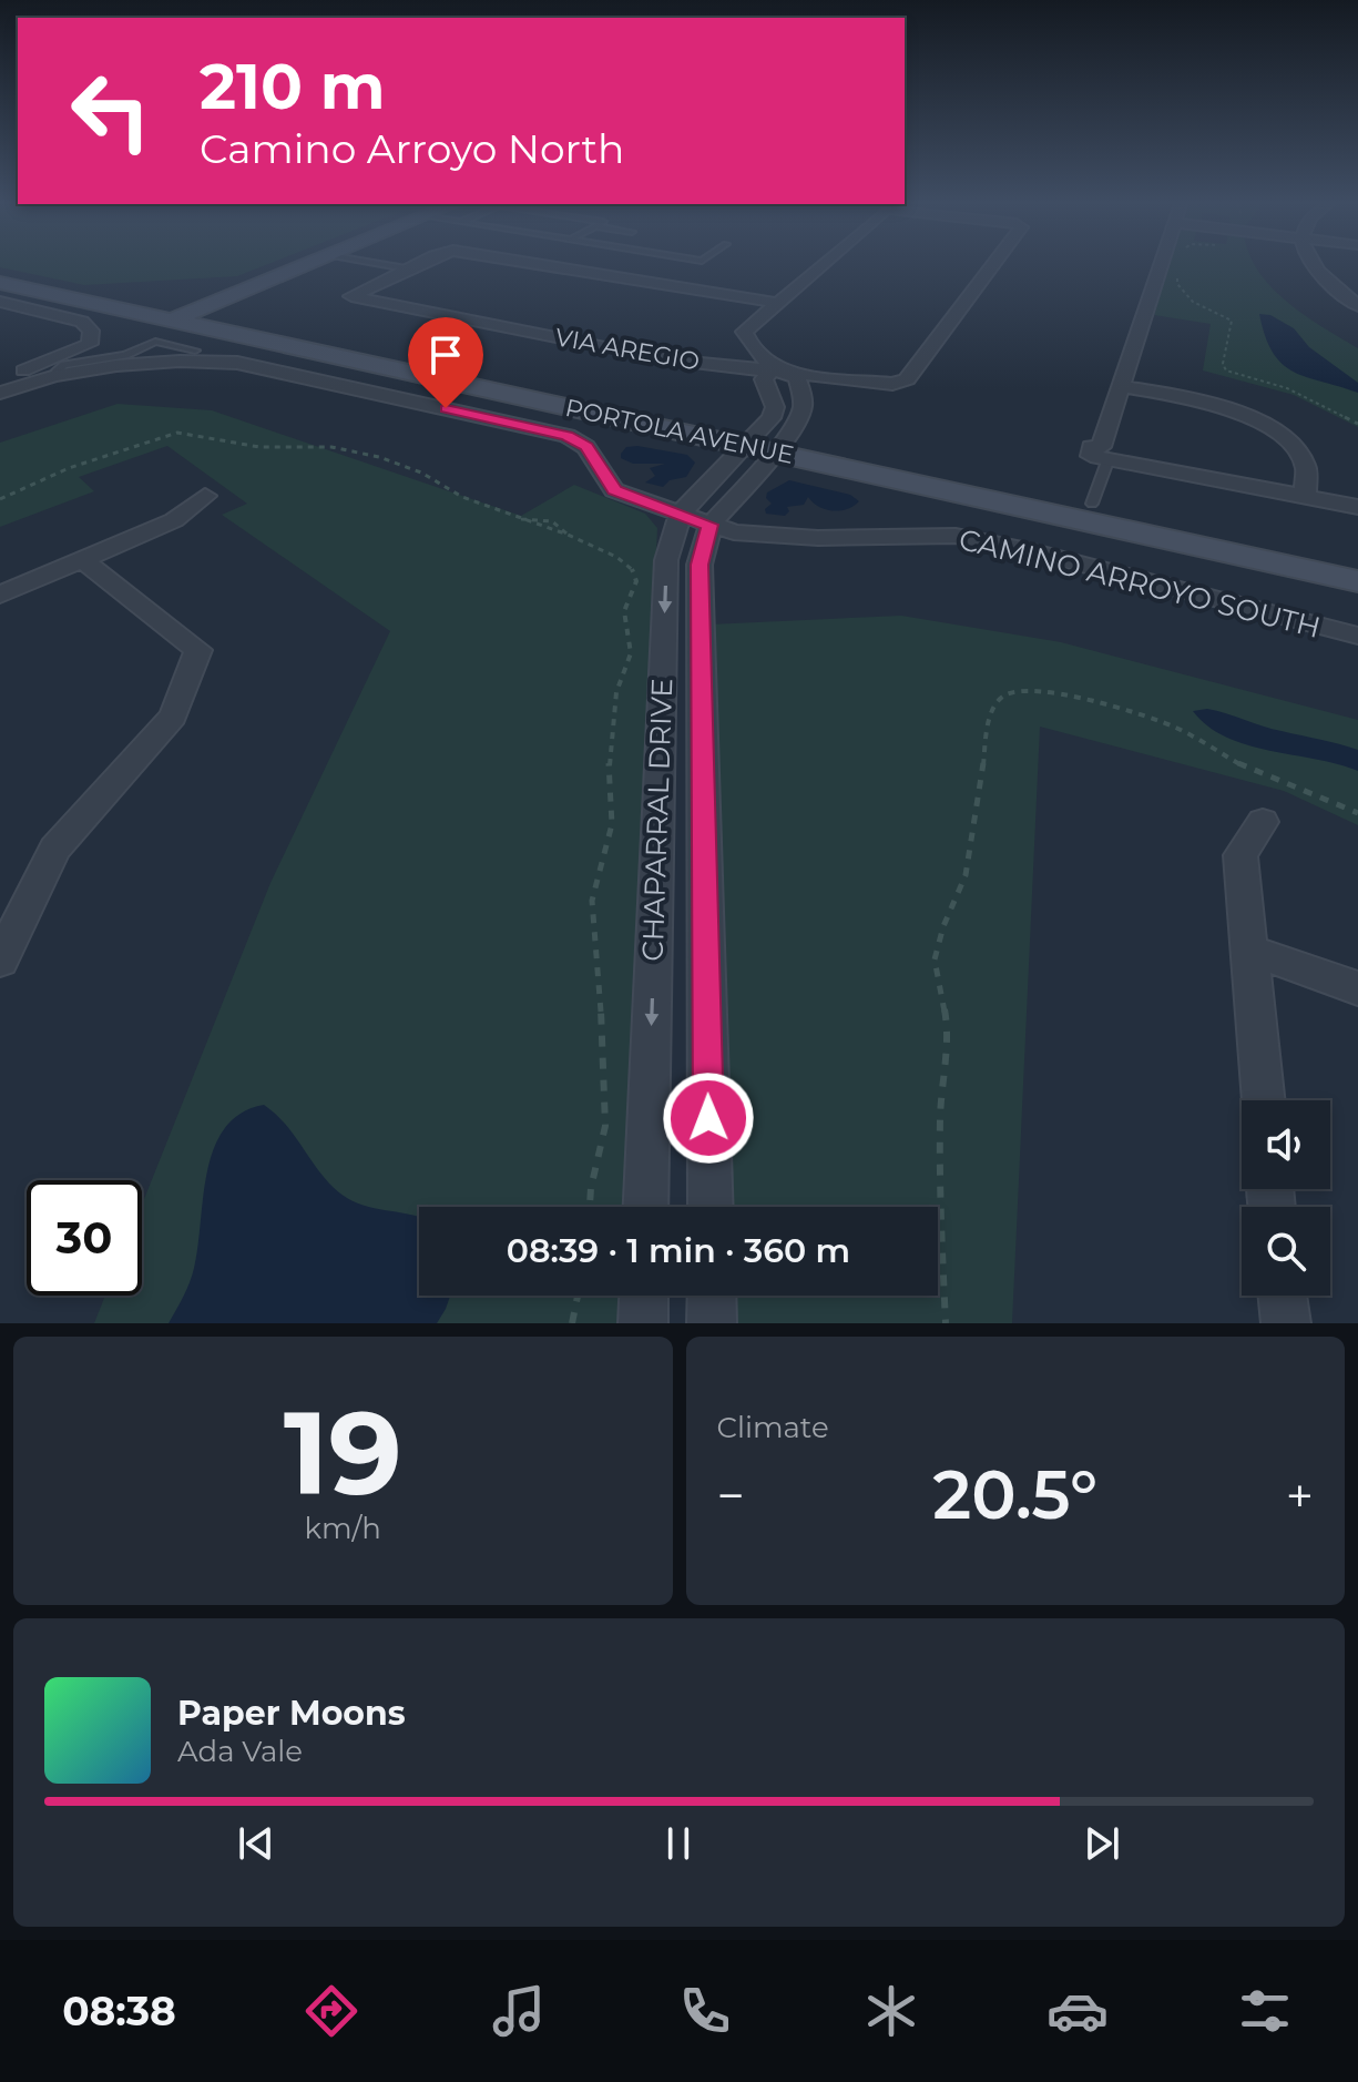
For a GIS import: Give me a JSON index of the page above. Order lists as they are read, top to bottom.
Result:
{
  "streets": {
    "main road": ["PORTOLA AVENUE"],
    "street": ["VIA AREGIO", "CAMINO ARROYO SOUTH", "CHAPARRAL DRIVE"]
  },
  "crossings": [
    ["PORTOLA AVENUE", "CHAPARRAL DRIVE"],
    ["CAMINO ARROYO SOUTH", "CHAPARRAL DRIVE"]
  ],
  "page": {
    "turn": ["210 m", "Camino Arroyo North"],
    "limit": "30",
    "trip": "08:39 · 1 min · 360 m",
    "tile": [
      ["19", "km/h"],
      "Climate"
    ],
    "heat": ["−", "20.5°", "+"],
    "song": ["Paper Moons", "Ada Vale"],
    "tabs": "08:38"
  }
}
